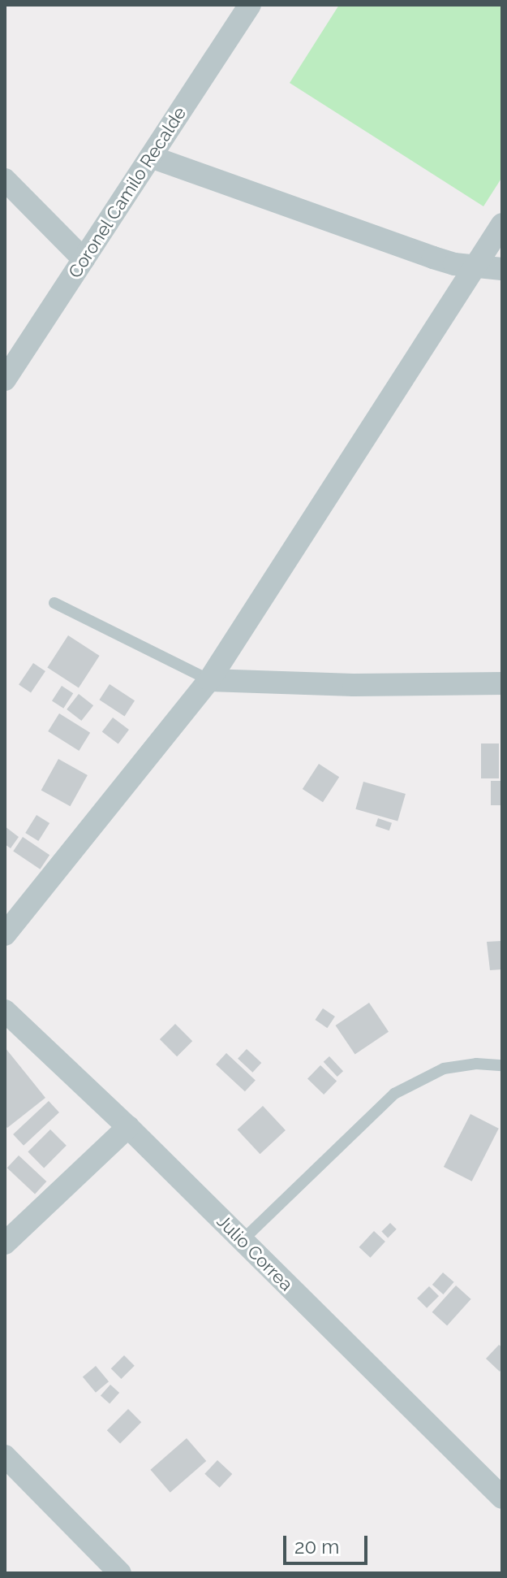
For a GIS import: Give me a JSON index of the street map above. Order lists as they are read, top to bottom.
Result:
{
  "streets": {
    "street": ["Coronel Camilo Recalde", "Julio Correa"]
  },
  "scale_bar": "20 m"
}
